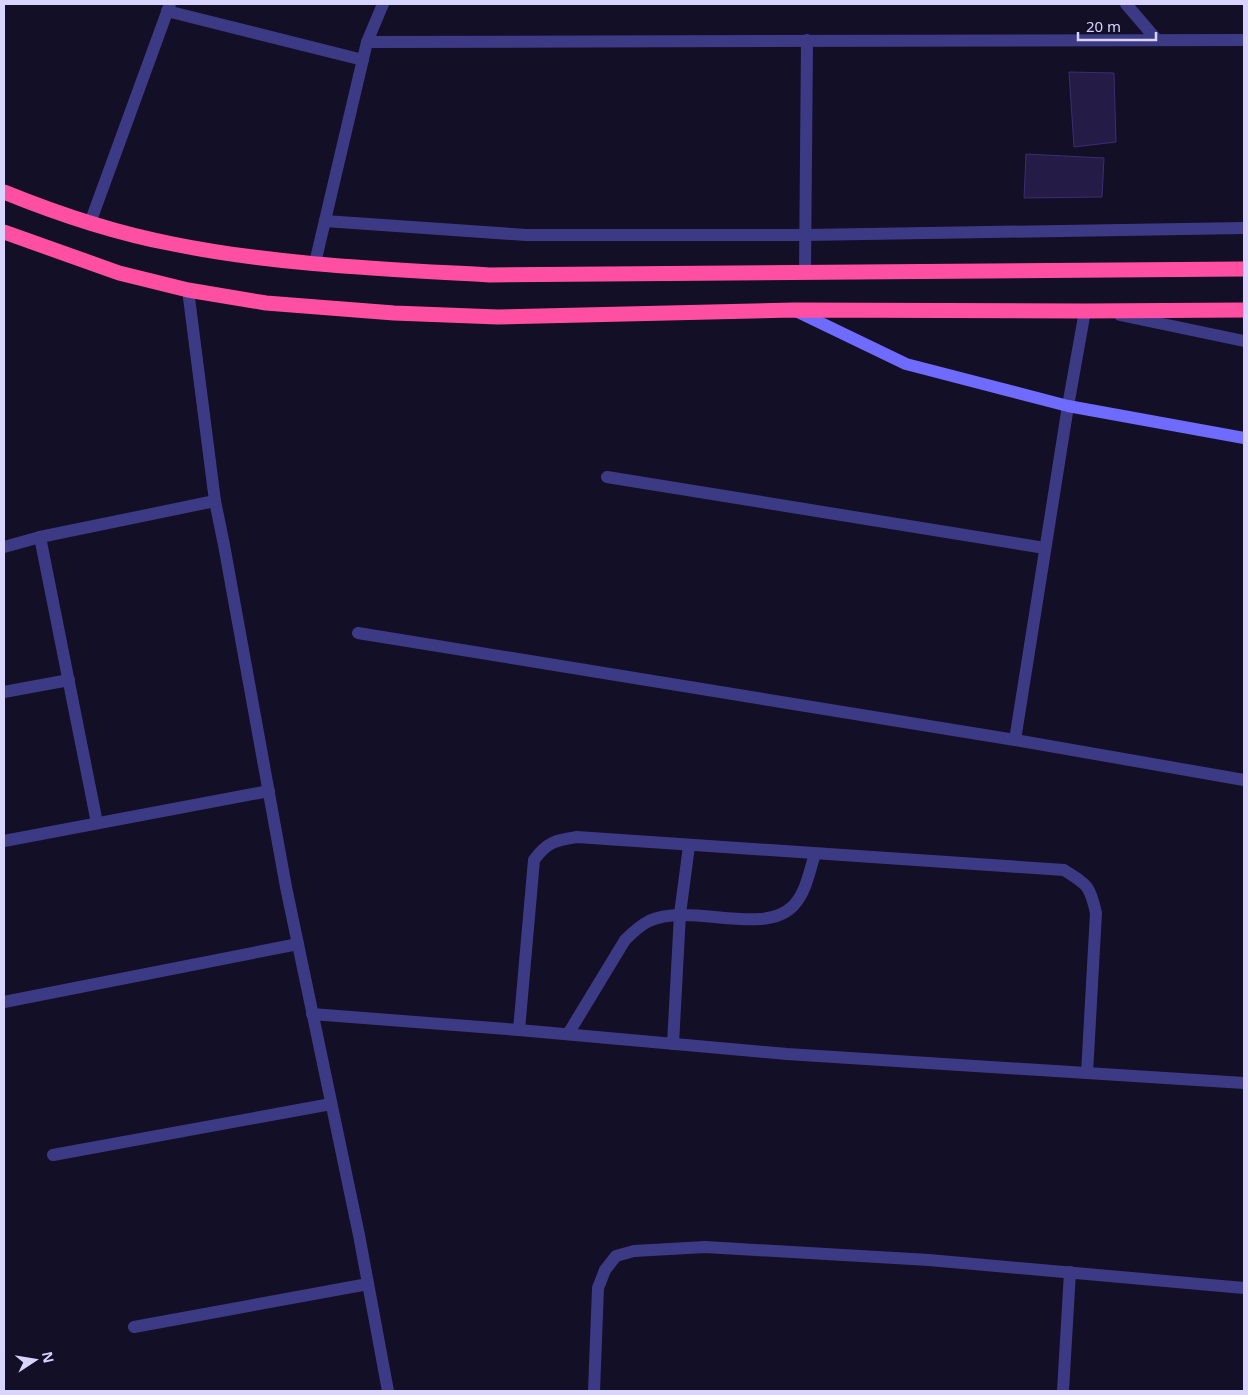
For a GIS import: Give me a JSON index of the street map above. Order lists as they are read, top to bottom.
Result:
{
  "scale_bar": "20 m",
  "north": "right"
}
